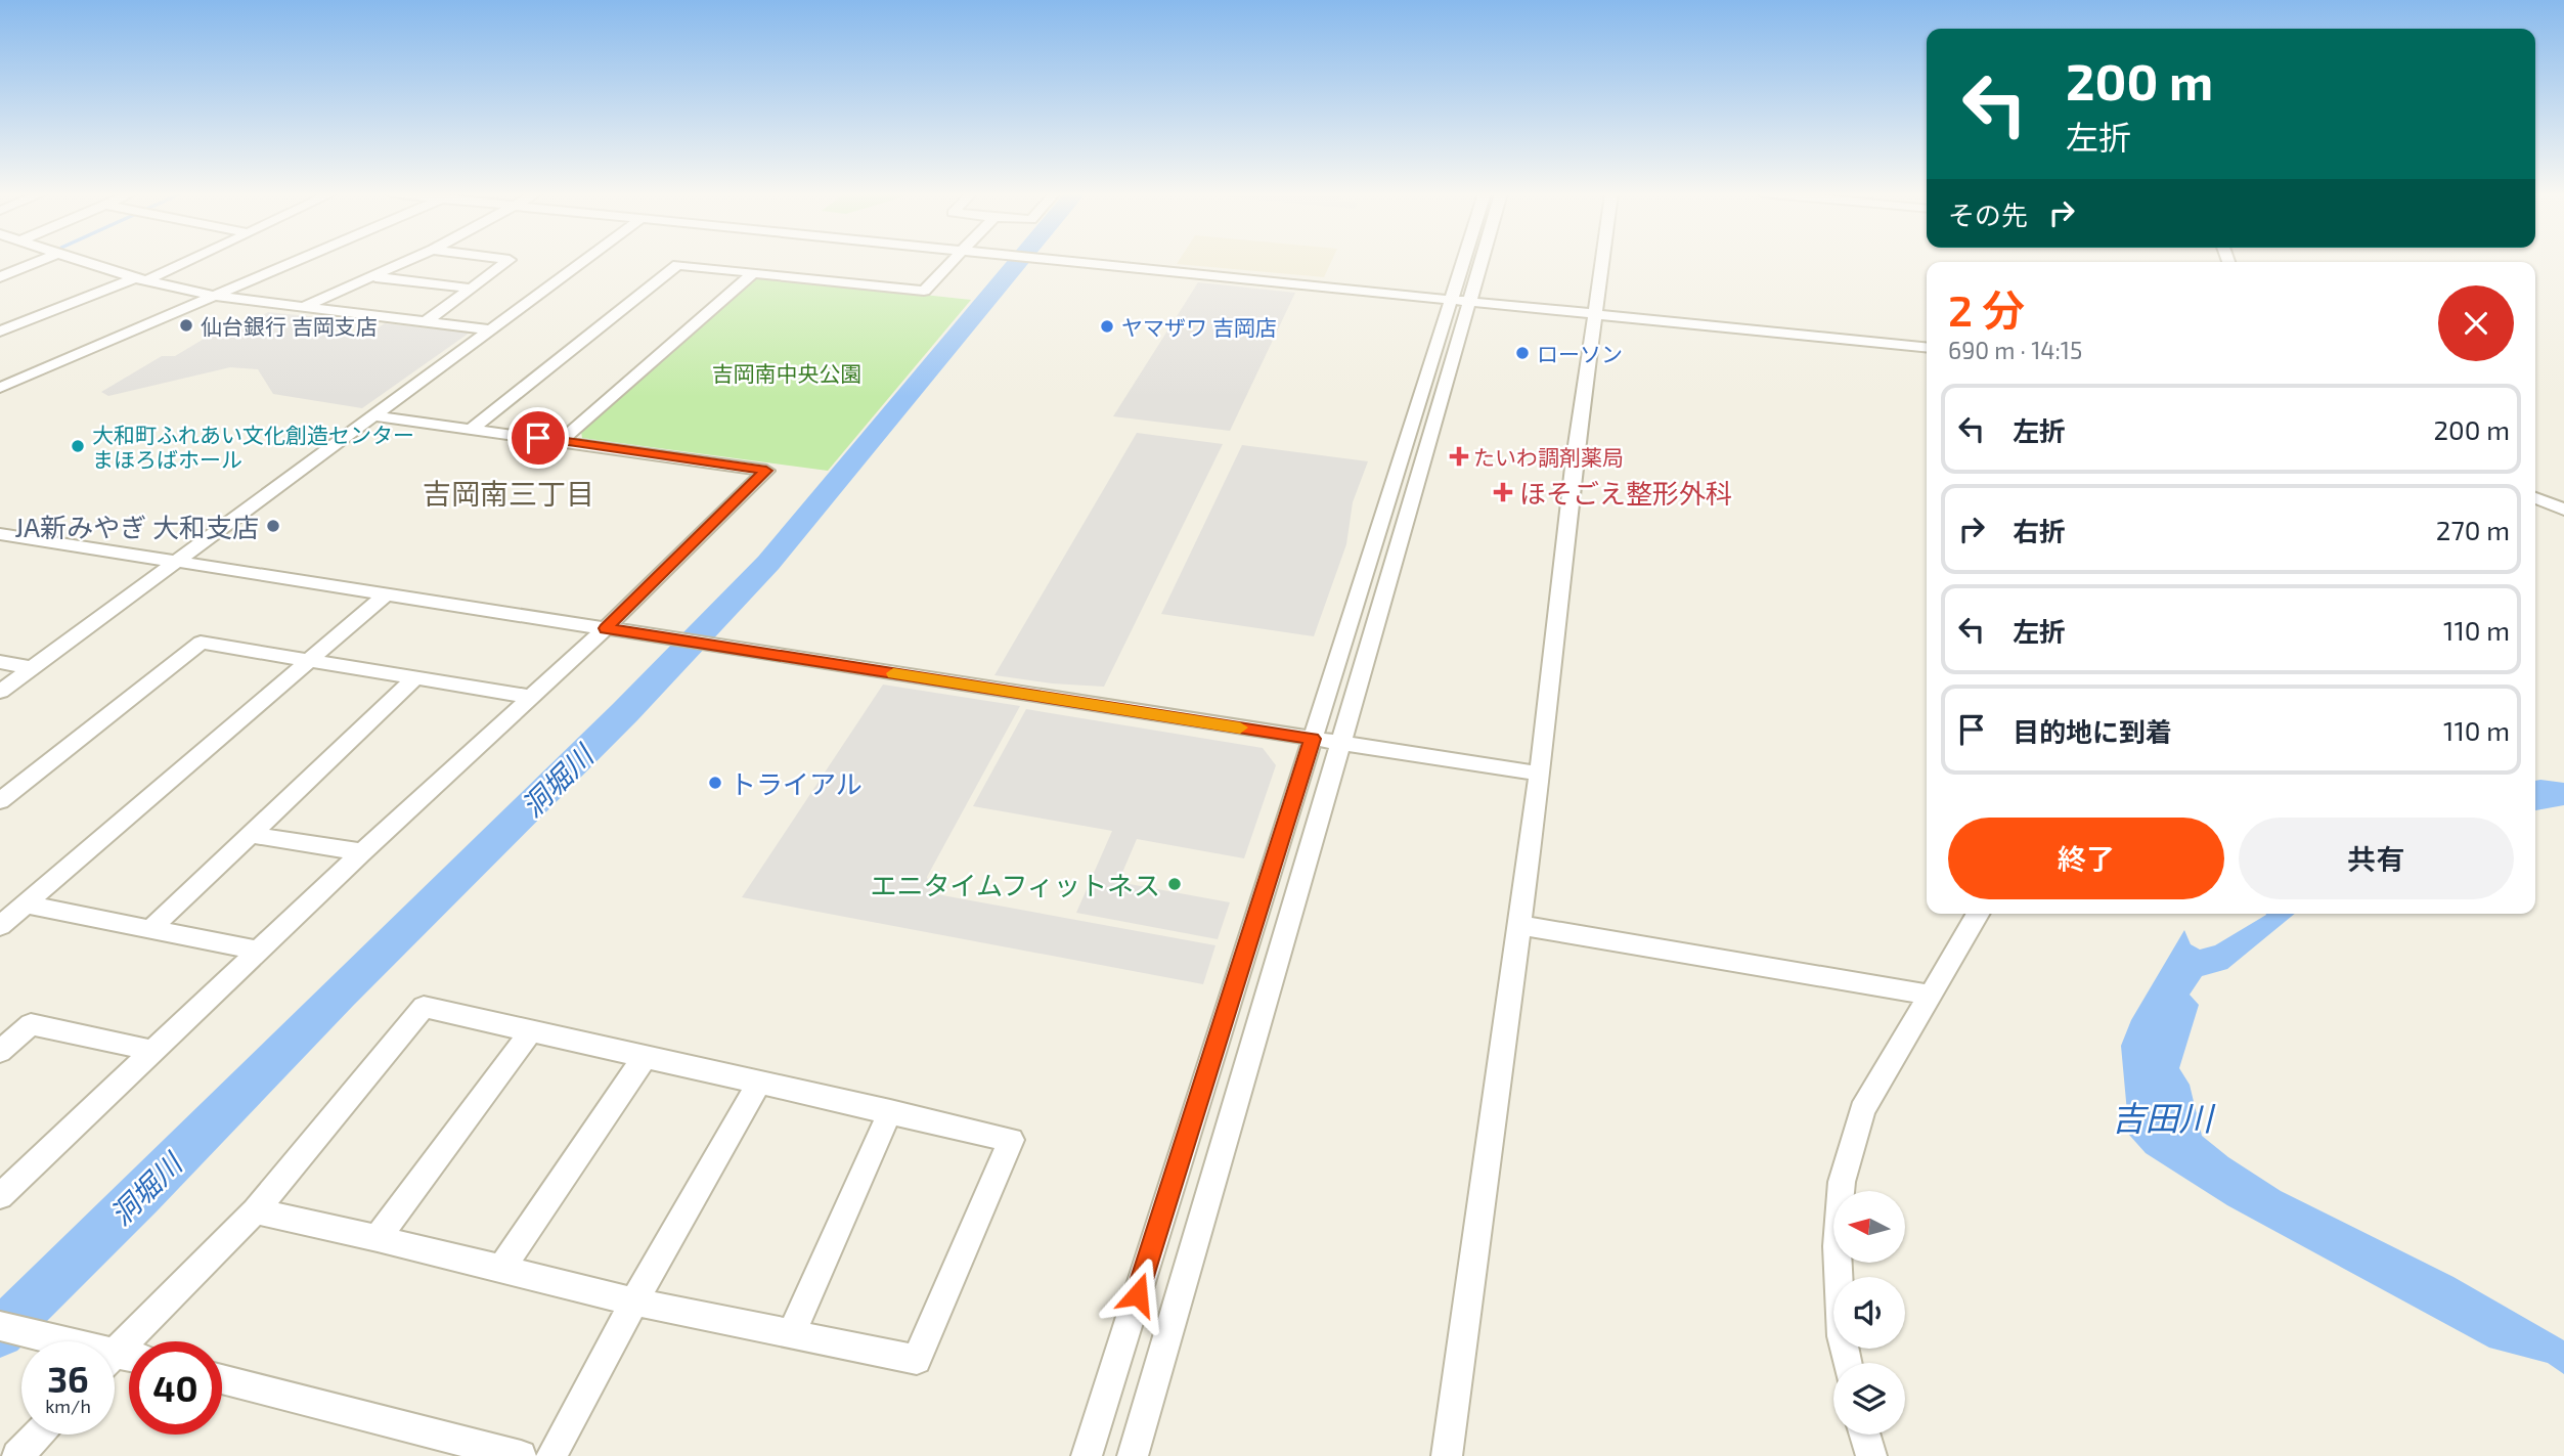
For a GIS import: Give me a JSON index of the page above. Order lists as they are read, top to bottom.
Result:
{
  "districts": ["吉岡南三丁目"],
  "water": ["洞堀川", "吉田川"],
  "parks": ["吉岡南中央公園"],
  "places": {
    "other": [
      "仙台銀行 吉岡支店",
      "ヤマザワ 吉岡店",
      "ローソン",
      "大和町ふれあい文化創造センター まほろばホール",
      "JA新みやぎ 大和支店",
      "トライアル",
      "エニタイムフィットネス"
    ],
    "health": ["たいわ調剤薬局", "ほそごえ整形外科"]
  },
  "north": "left",
  "page": {
    "turn": ["200 m", "左折"],
    "then": "その先",
    "heading": ["2 分", "690 m · 14:15"],
    "list": [
      {
        "name": "左折",
        "value": "200 m"
      },
      {
        "name": "右折",
        "value": "270 m"
      },
      {
        "name": "左折",
        "value": "110 m"
      },
      {
        "name": "目的地に到着",
        "value": "110 m"
      }
    ],
    "buttons": ["終了", "共有"],
    "speed": "36 km/h",
    "limit": "40"
  }
}
